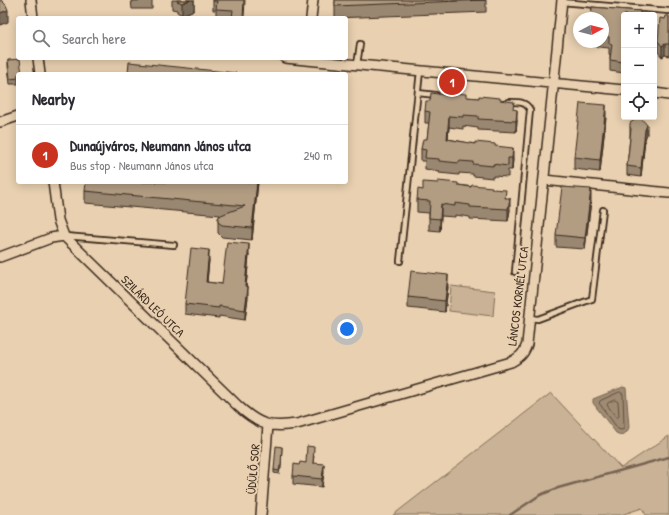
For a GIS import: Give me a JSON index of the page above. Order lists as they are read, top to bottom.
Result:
{
  "streets": {
    "street": ["LÁNCOS KORNÉL UTCA", "SZILÁRD LEÓ UTCA", "ÜDÜLŐ SOR"]
  },
  "crossings": [
    ["LÁNCOS KORNÉL UTCA", "SZILÁRD LEÓ UTCA"],
    ["LÁNCOS KORNÉL UTCA", "ÜDÜLŐ SOR"],
    ["SZILÁRD LEÓ UTCA", "ÜDÜLŐ SOR"]
  ],
  "north": "right",
  "page": {
    "map_buttons": ["+", "−"],
    "search": "Search here",
    "pins": "1",
    "heading": "Nearby",
    "list": [
      {
        "mark": "1",
        "name": "Dunaújváros, Neumann János utca",
        "note": "Bus stop · Neumann János utca",
        "value": "240 m"
      }
    ]
  }
}
